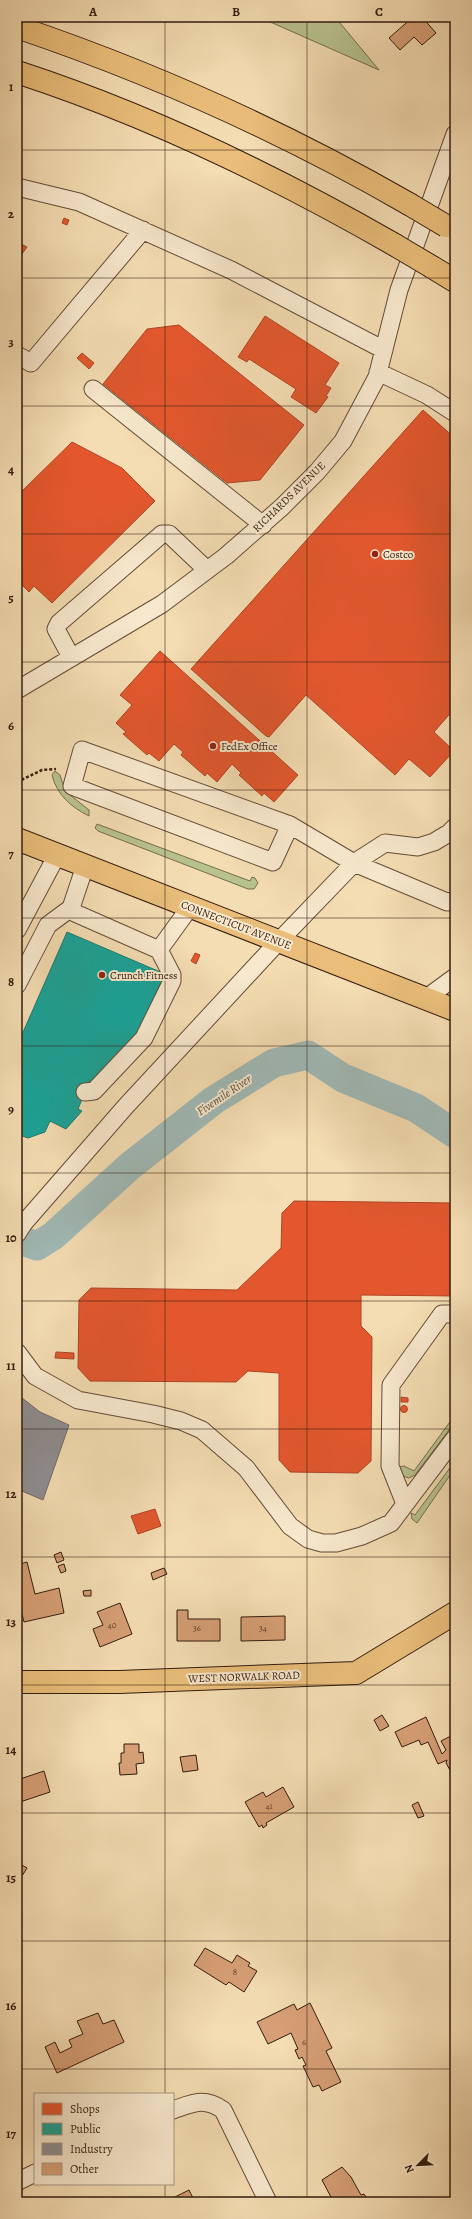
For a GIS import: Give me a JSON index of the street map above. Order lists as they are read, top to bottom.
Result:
{
  "streets": {
    "main road": ["CONNECTICUT AVENUE", "WEST NORWALK ROAD"],
    "street": ["RICHARDS AVENUE"]
  },
  "water": ["Fivemile River"],
  "places": ["Costco", "FedEx Office", "Crunch Fitness"],
  "house_numbers": [
    "40",
    "36",
    "34",
    "41",
    "8",
    "6"
  ],
  "legend": [
    "Shops",
    "Public",
    "Industry",
    "Other"
  ],
  "north": "bottom left",
  "grid": {
    "columns": ["A", "B", "C"],
    "rows": [
      "1",
      "2",
      "3",
      "4",
      "5",
      "6",
      "7",
      "8",
      "9",
      "10",
      "11",
      "12",
      "13",
      "14",
      "15",
      "16",
      "17"
    ]
  }
}
